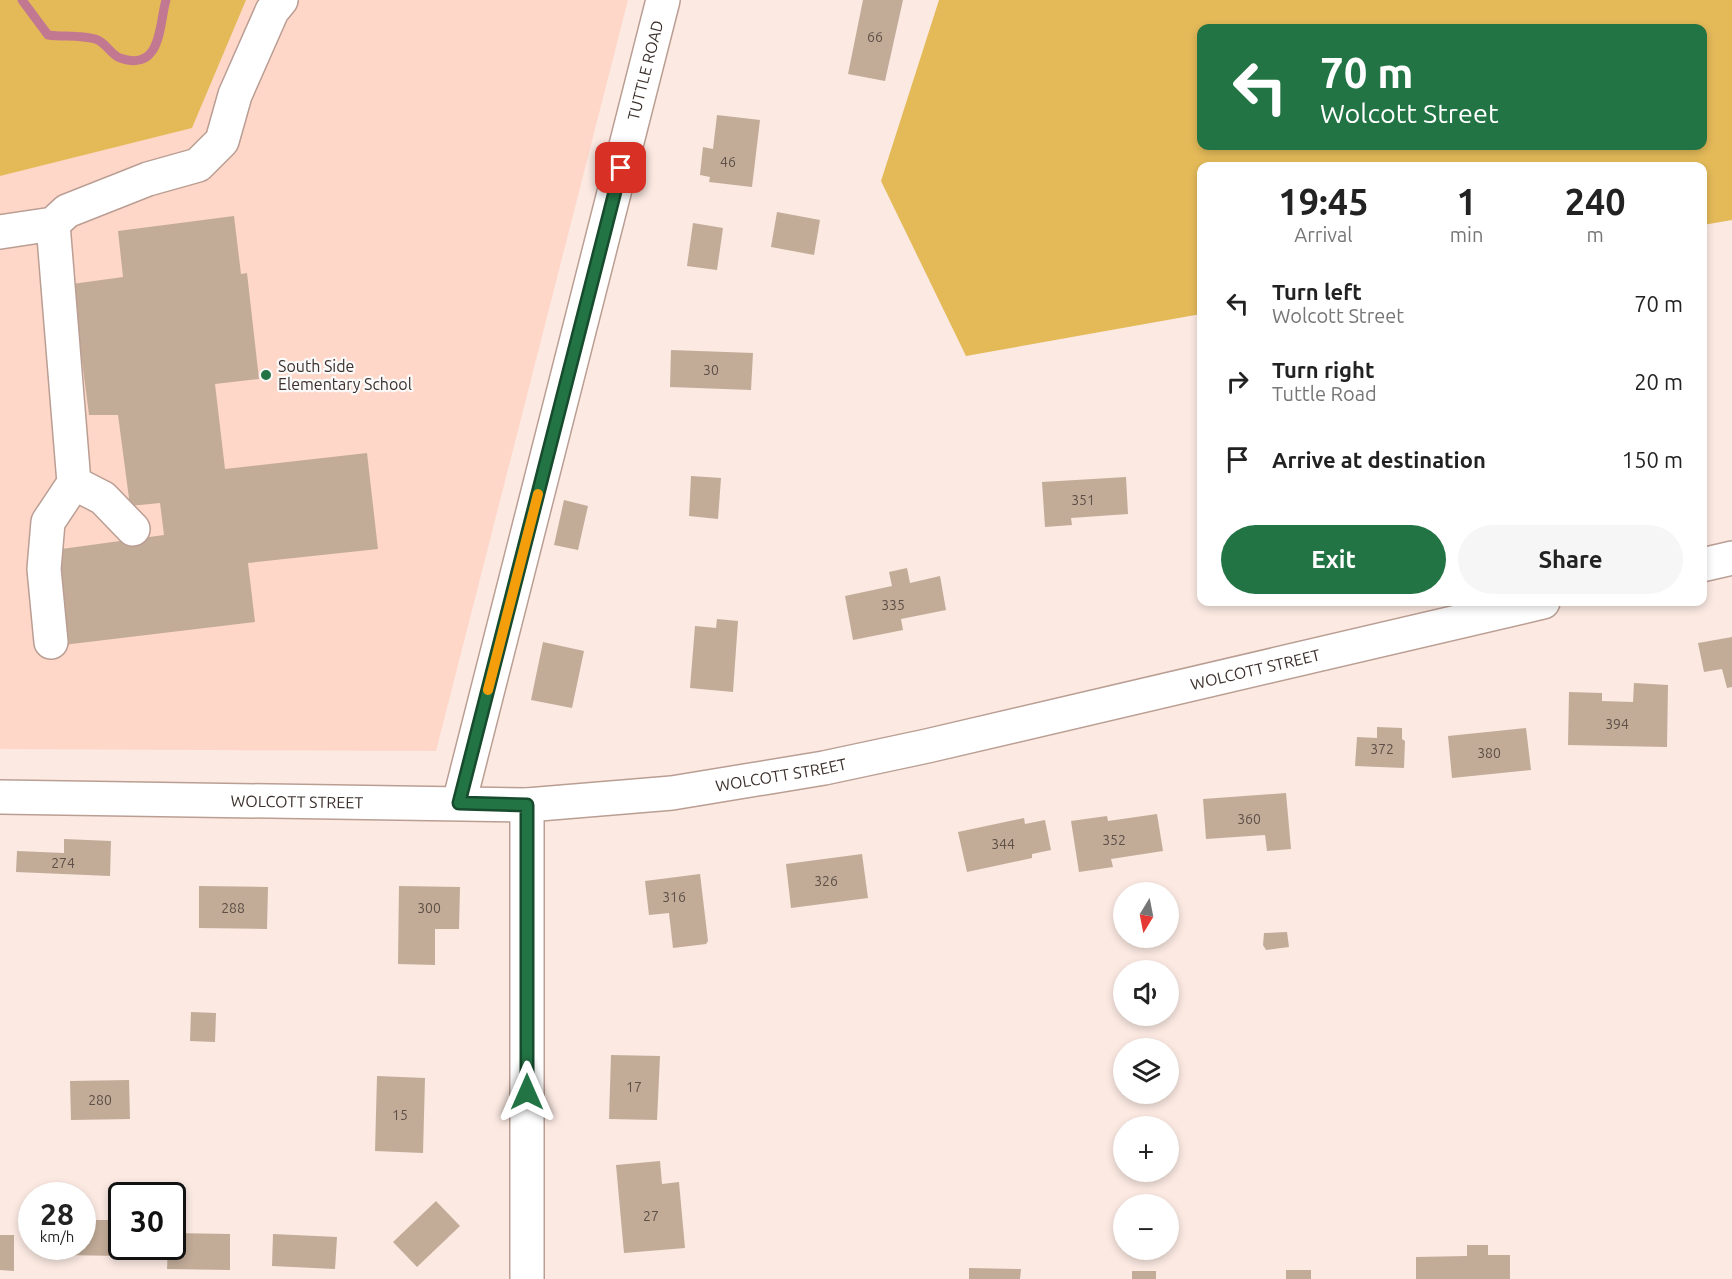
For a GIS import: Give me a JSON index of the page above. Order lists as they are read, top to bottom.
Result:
{
  "streets": {
    "main road": ["TUTTLE ROAD", "WOLCOTT STREET"]
  },
  "crossings": [
    ["TUTTLE ROAD", "WOLCOTT STREET"]
  ],
  "places": ["South Side Elementary School"],
  "house_numbers": [
    "66",
    "46",
    "30",
    "351",
    "335",
    "394",
    "372",
    "380",
    "360",
    "352",
    "344",
    "274",
    "326",
    "316",
    "288",
    "300",
    "17",
    "280",
    "15",
    "27"
  ],
  "north": "bottom",
  "page": {
    "turn": ["70 m", "Wolcott Street"],
    "eta": [
      "19:45",
      "Arrival",
      "1",
      "min",
      "240",
      "m"
    ],
    "list": [
      {
        "name": "Turn left",
        "note": "Wolcott Street",
        "value": "70 m"
      },
      {
        "name": "Turn right",
        "note": "Tuttle Road",
        "value": "20 m"
      },
      {
        "name": "Arrive at destination",
        "value": "150 m"
      }
    ],
    "buttons": ["Exit", "Share"],
    "map_buttons": ["+", "−"],
    "speed": "28 km/h",
    "limit": "30"
  }
}
